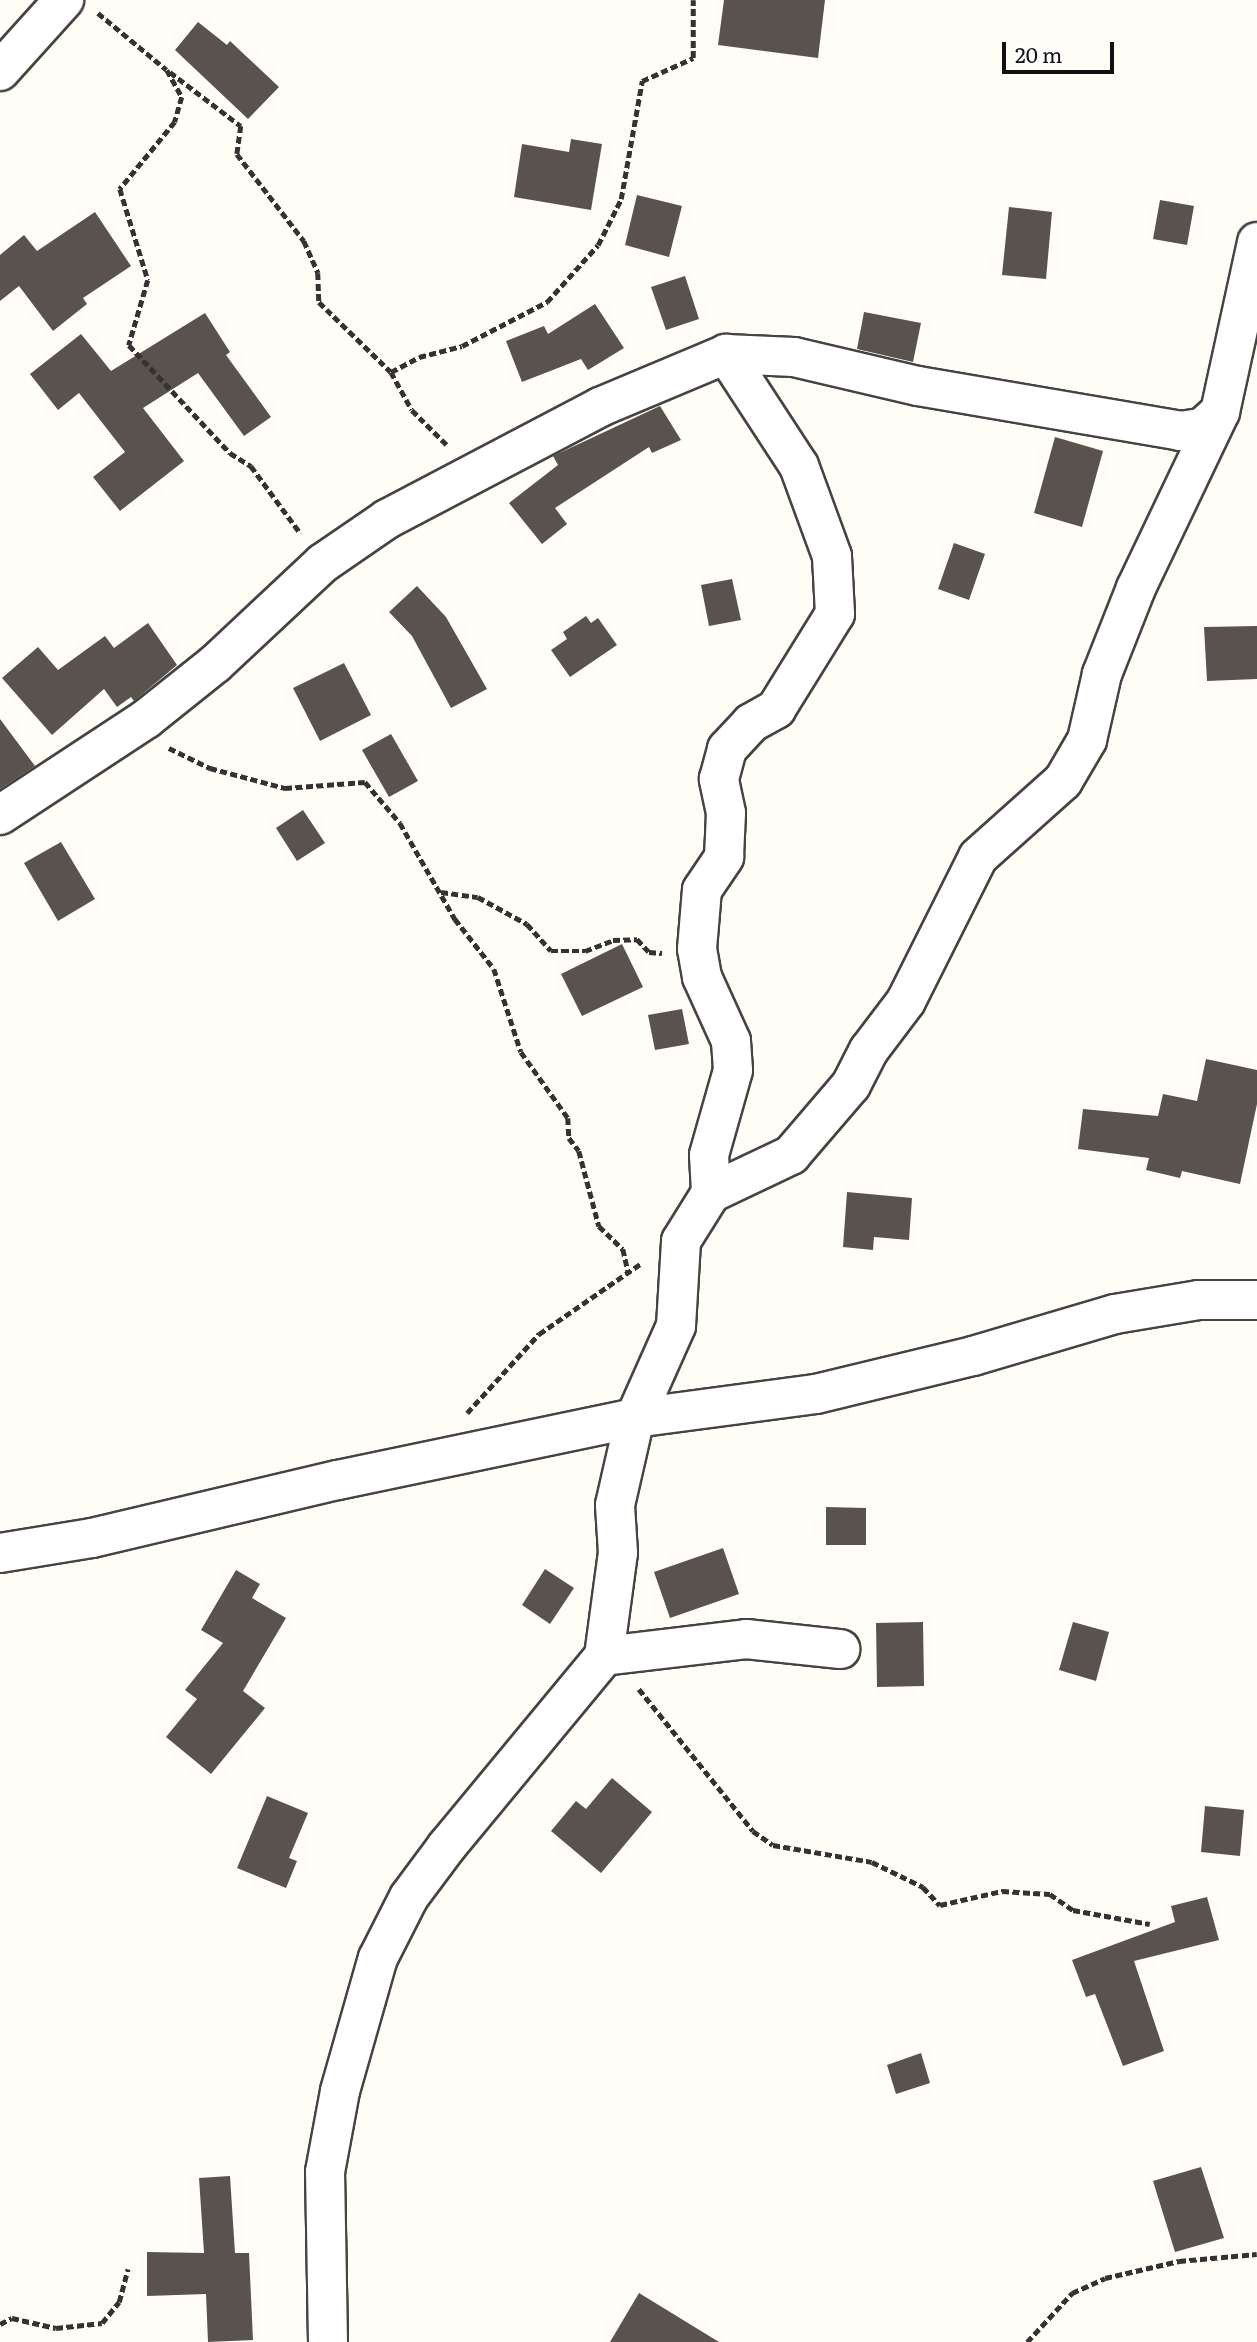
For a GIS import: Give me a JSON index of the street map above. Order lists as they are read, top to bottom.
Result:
{
  "scale_bar": "20 m"
}
